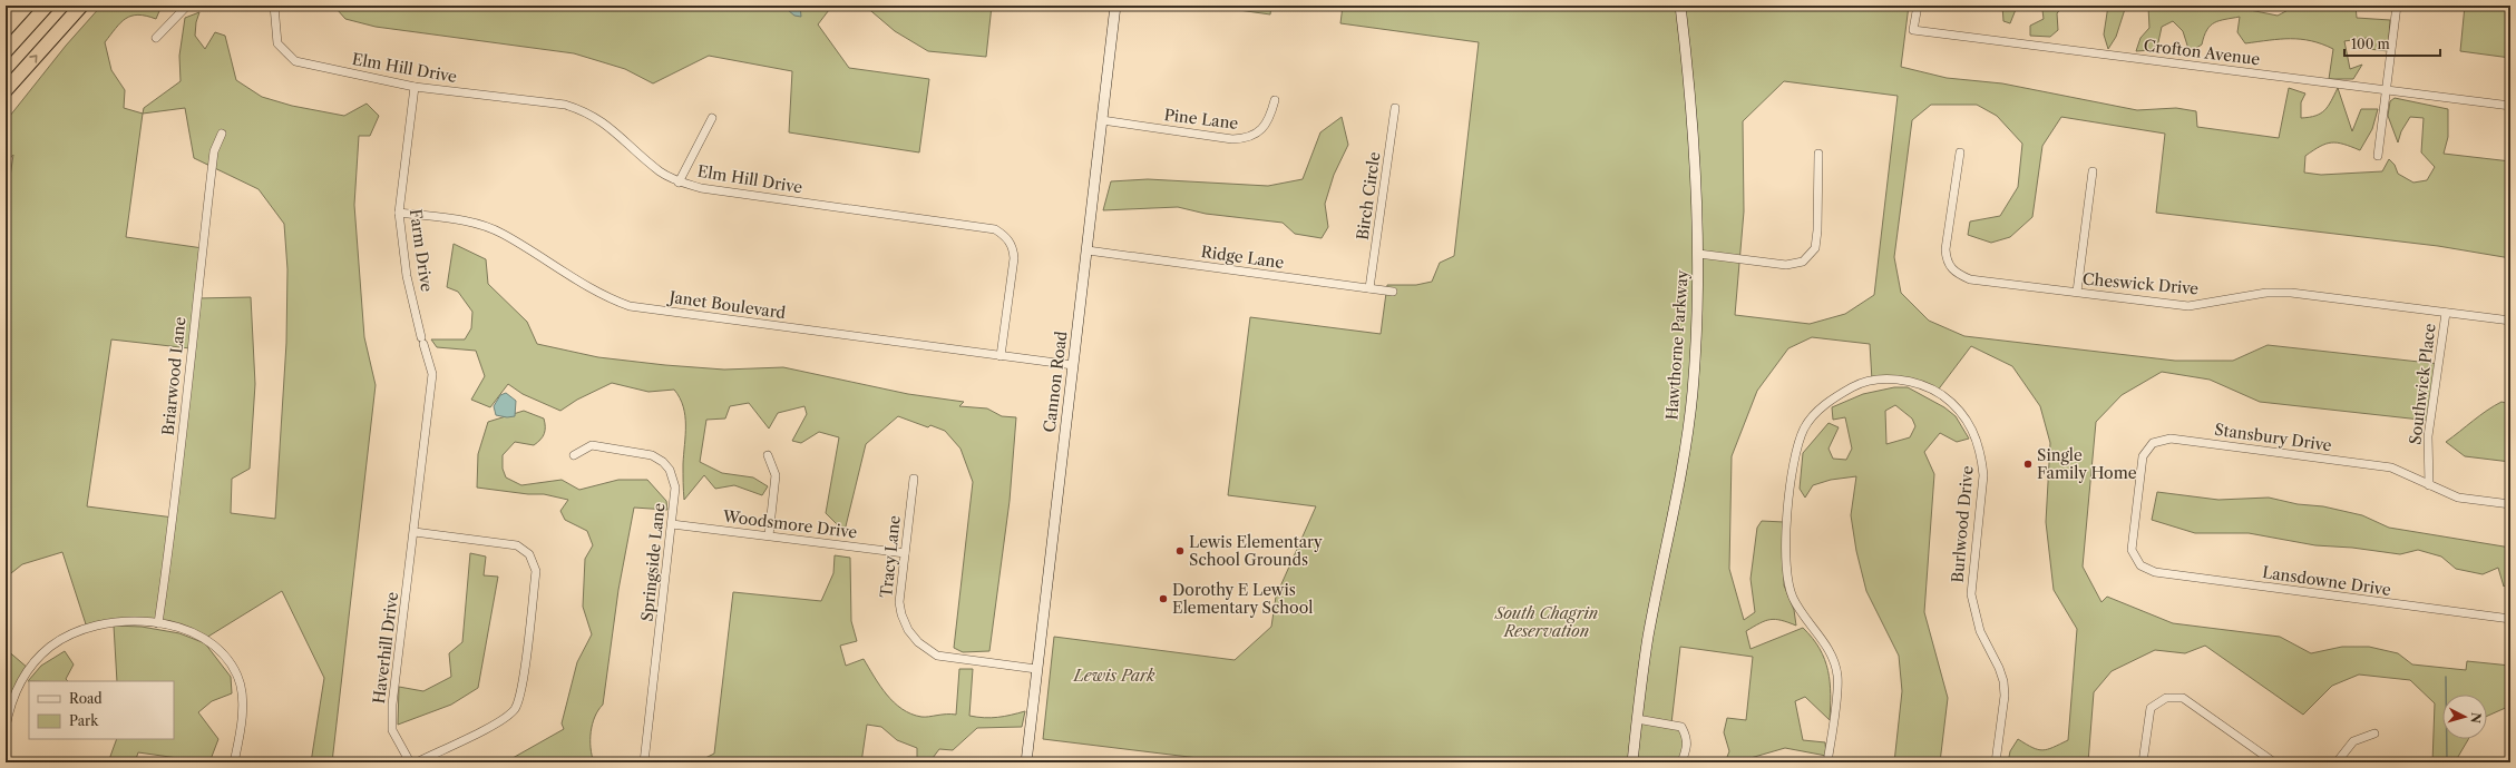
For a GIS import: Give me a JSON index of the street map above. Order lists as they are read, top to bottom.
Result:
{
  "streets": {
    "main road": ["Hawthorne Parkway", "Cannon Road"],
    "street": [
      "Crofton Avenue",
      "Elm Hill Drive",
      "Pine Lane",
      "Birch Circle",
      "Farm Drive",
      "Ridge Lane",
      "Cheswick Drive",
      "Janet Boulevard",
      "Briarwood Lane",
      "Southwick Place",
      "Stansbury Drive",
      "Woodsmore Drive",
      "Burlwood Drive",
      "Tracy Lane",
      "Springside Lane",
      "Lansdowne Drive",
      "Haverhill Drive"
    ]
  },
  "crossings": [
    ["Elm Hill Drive", "Farm Drive"],
    ["Elm Hill Drive", "Janet Boulevard"],
    ["Pine Lane", "Cannon Road"],
    ["Birch Circle", "Ridge Lane"],
    ["Farm Drive", "Janet Boulevard"],
    ["Farm Drive", "Haverhill Drive"],
    ["Ridge Lane", "Cannon Road"],
    ["Cheswick Drive", "Southwick Place"],
    ["Janet Boulevard", "Cannon Road"],
    ["Cannon Road", "Tracy Lane"],
    ["Southwick Place", "Stansbury Drive"],
    ["Stansbury Drive", "Lansdowne Drive"],
    ["Woodsmore Drive", "Tracy Lane"],
    ["Woodsmore Drive", "Springside Lane"]
  ],
  "parks": ["South Chagrin Reservation", "Lewis Park"],
  "places": ["Single Family Home", "Lewis Elementary School Grounds", "Dorothy E Lewis Elementary School"],
  "legend": ["Road", "Park"],
  "scale_bar": "100 m",
  "north": "right"
}
